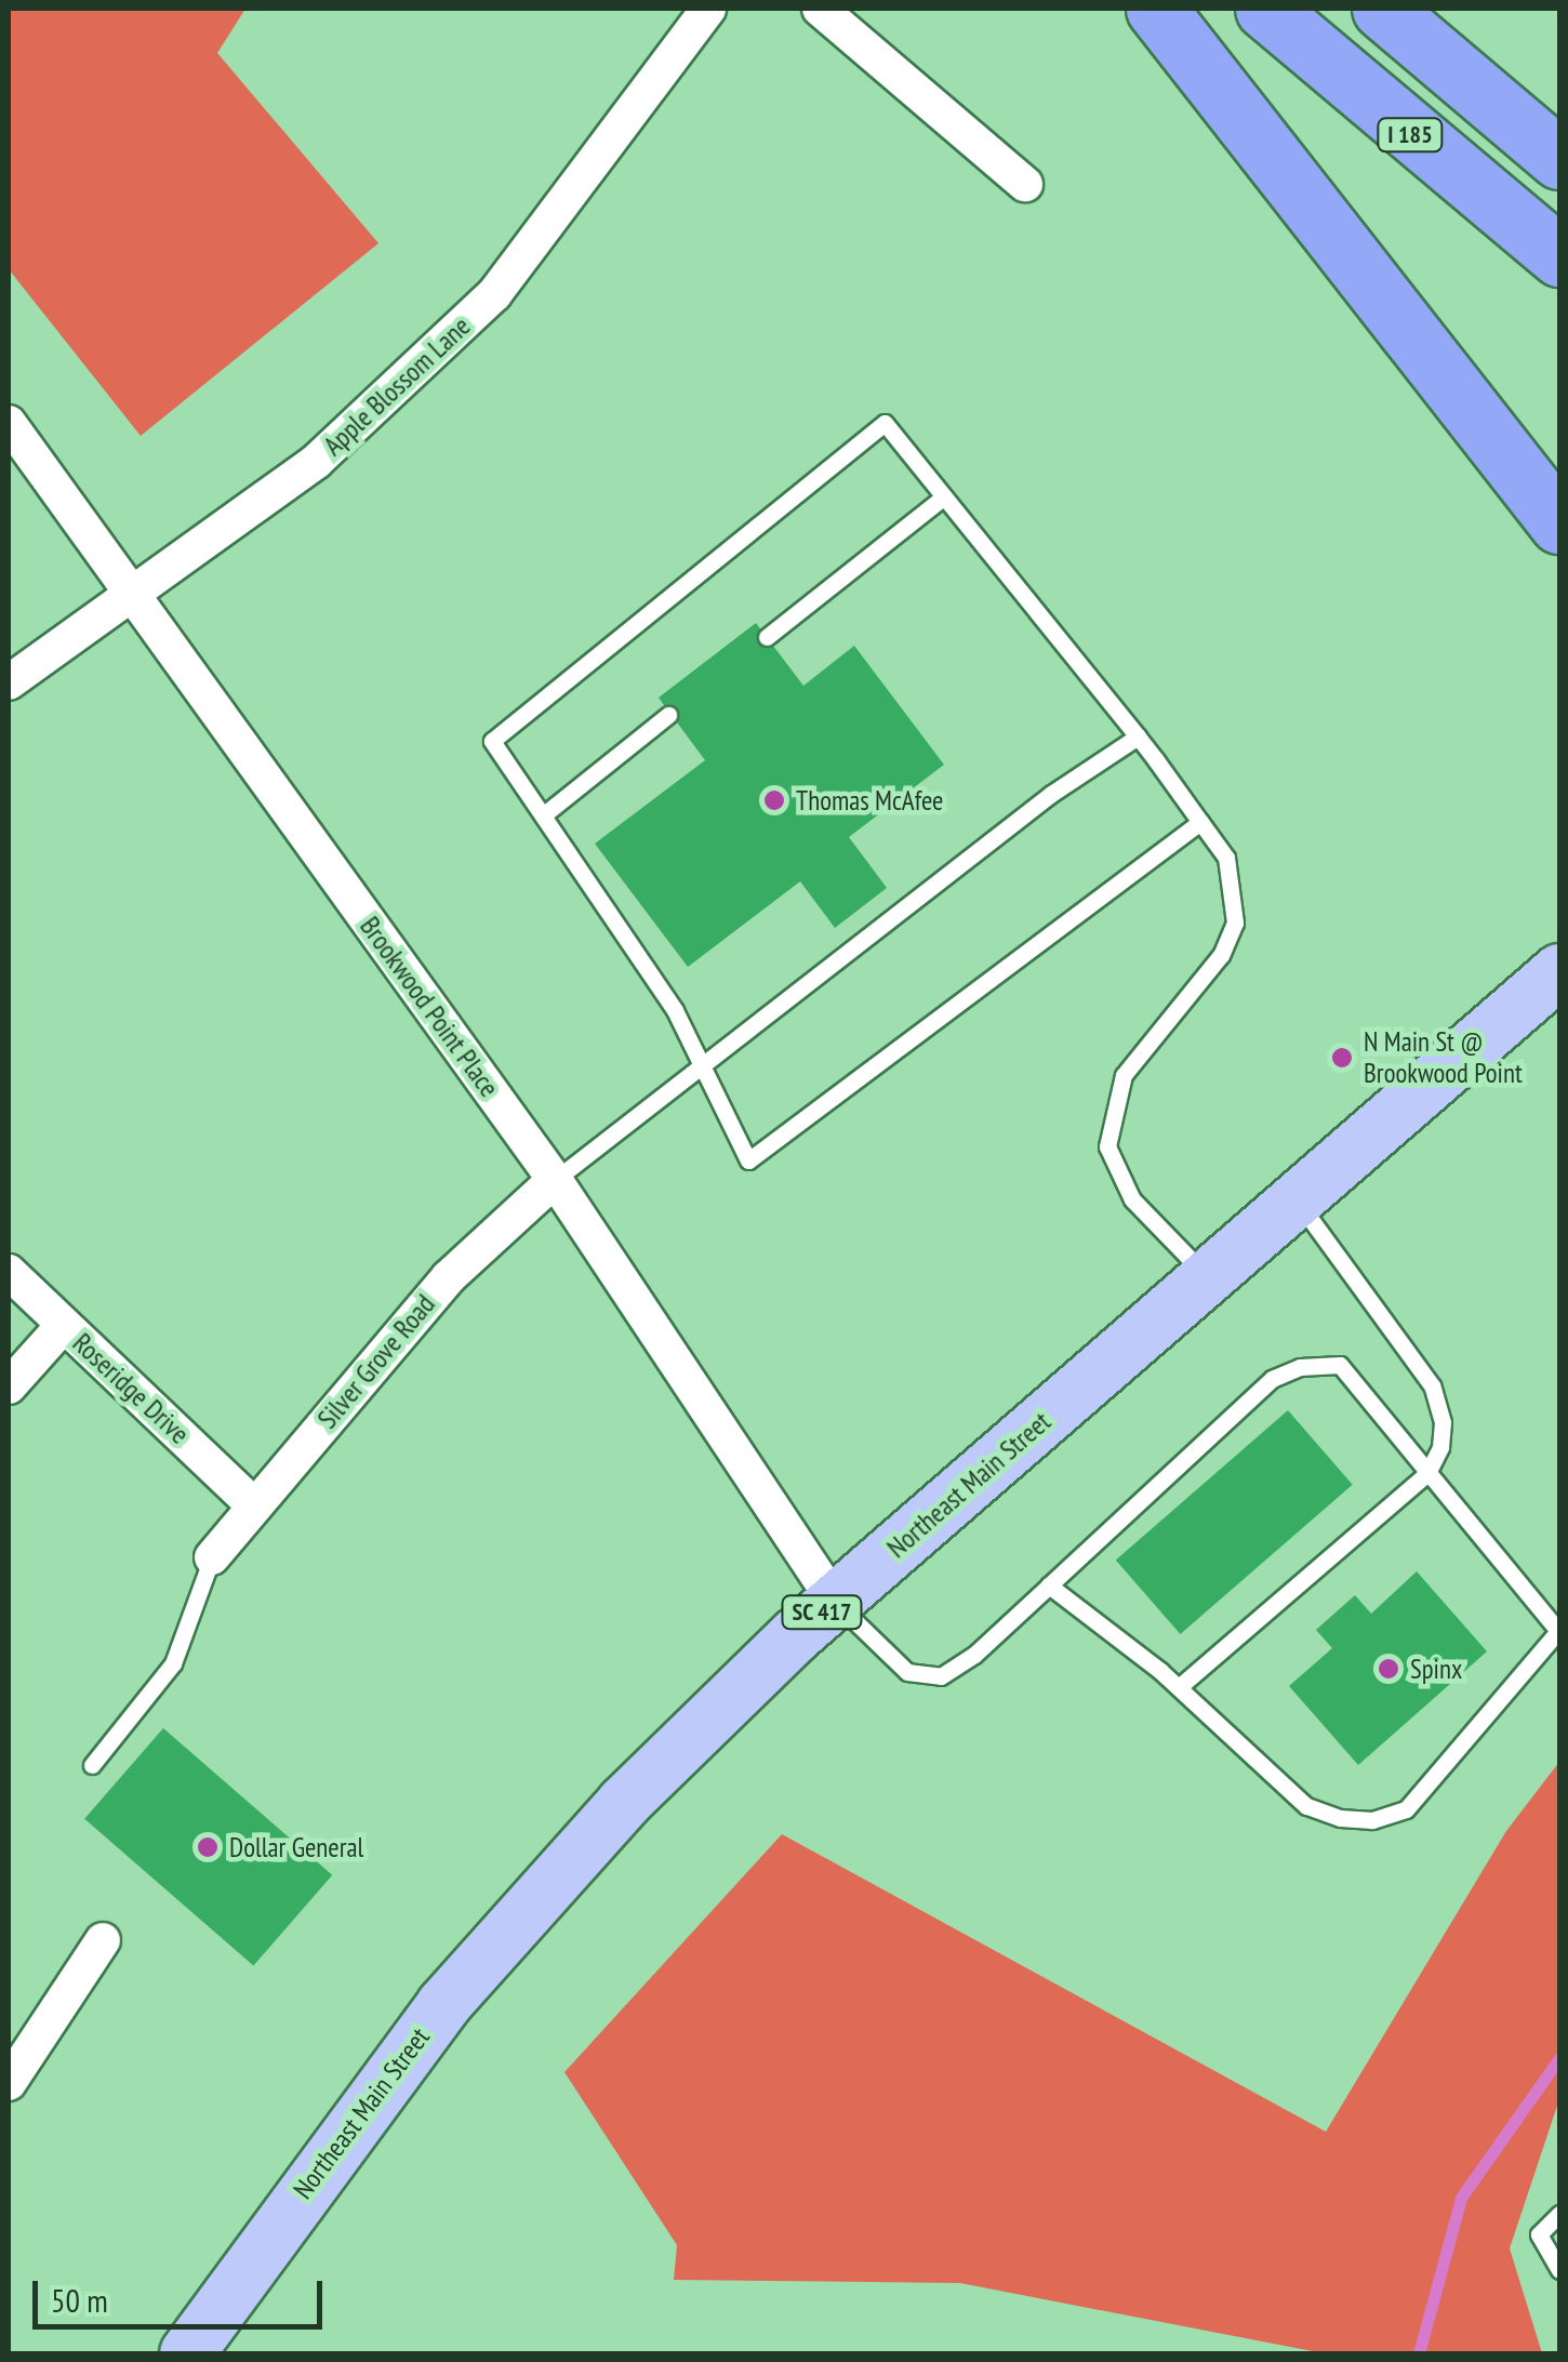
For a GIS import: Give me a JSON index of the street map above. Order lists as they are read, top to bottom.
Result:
{
  "streets": {
    "highway": ["I 185"],
    "main road": ["Northeast Main Street", "SC 417"],
    "street": [
      "Apple Blossom Lane",
      "Brookwood Point Place",
      "Silver Grove Road",
      "Roseridge Drive"
    ]
  },
  "crossings": [
    ["Apple Blossom Lane", "Brookwood Point Place"],
    ["Brookwood Point Place", "Silver Grove Road"],
    ["Brookwood Point Place", "Northeast Main Street"],
    ["Silver Grove Road", "Roseridge Drive"]
  ],
  "places": [
    "Thomas McAfee",
    "N Main St @ Brookwood Point",
    "Spinx",
    "Dollar General"
  ],
  "scale_bar": "50 m"
}
